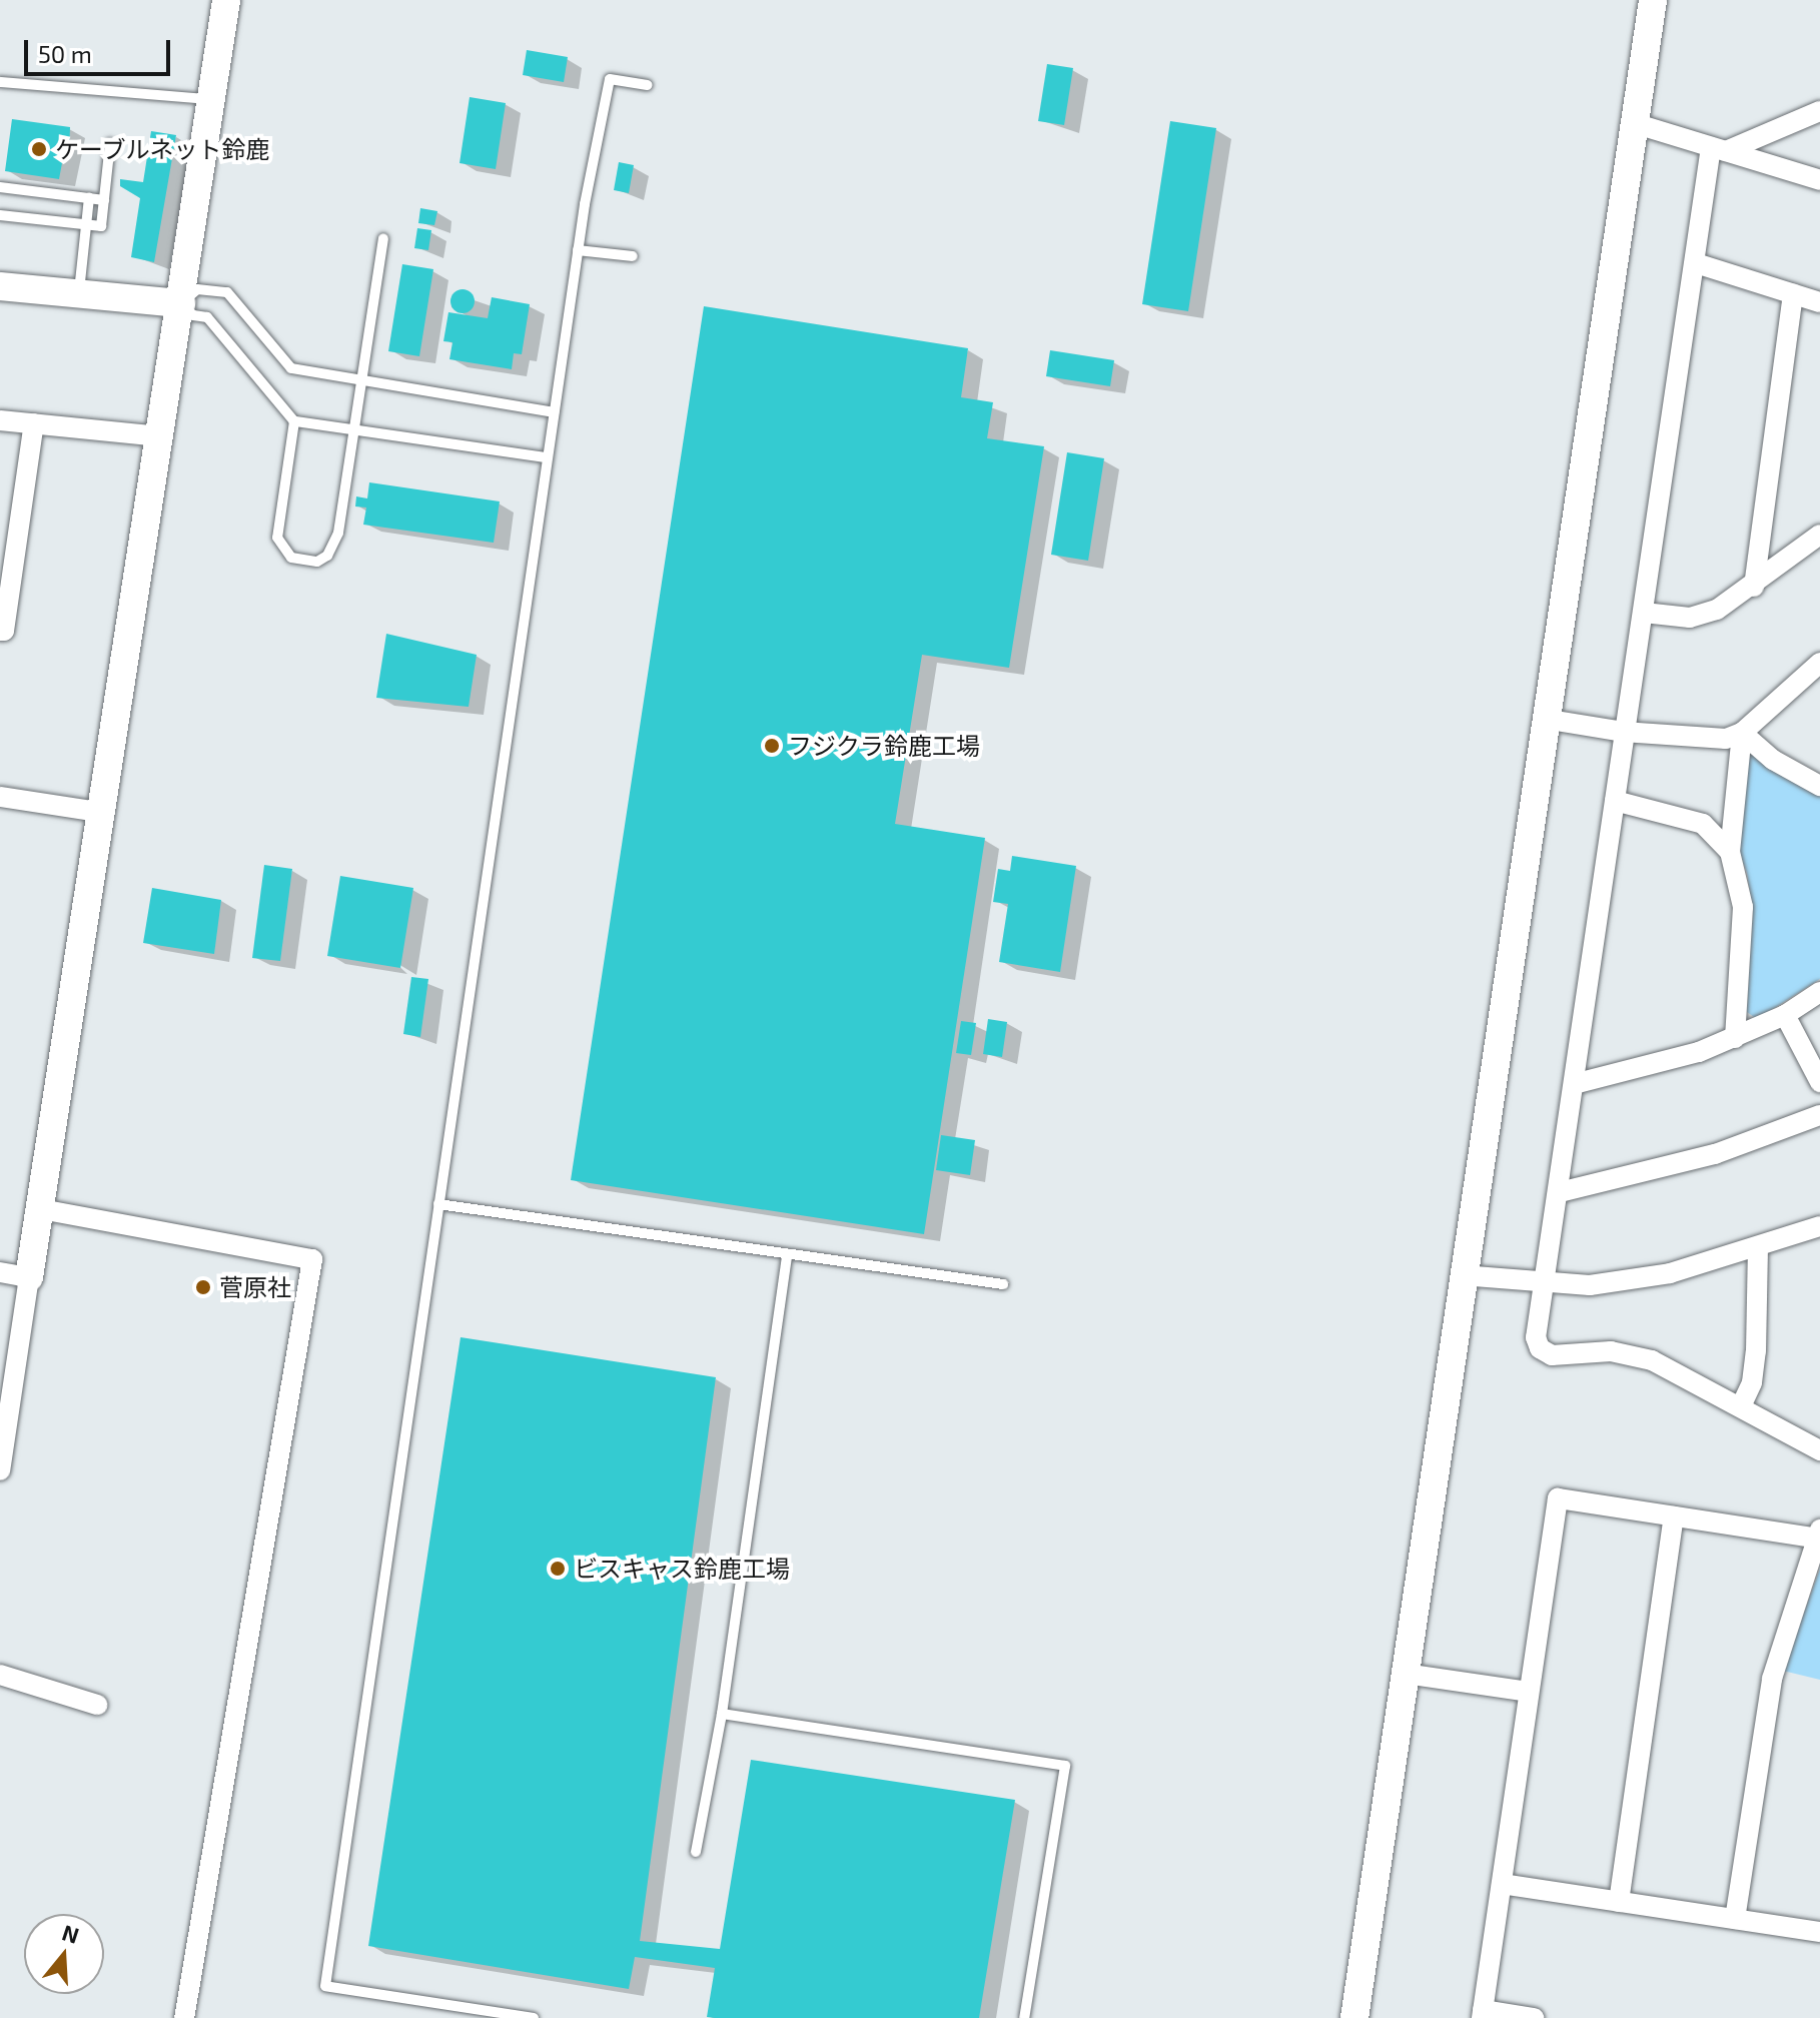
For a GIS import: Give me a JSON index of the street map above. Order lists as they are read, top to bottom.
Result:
{
  "places": [
    "ケーブルネット鈴鹿",
    "フジクラ鈴鹿工場",
    "菅原社",
    "ビスキャス鈴鹿工場"
  ],
  "scale_bar": "50 m",
  "north": "top"
}
